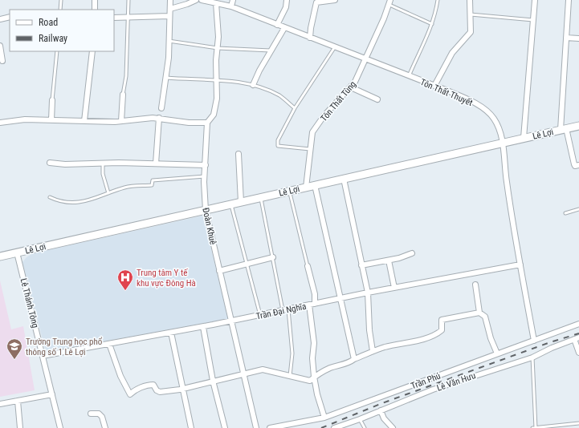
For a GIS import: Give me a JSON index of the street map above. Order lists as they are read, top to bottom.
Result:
{
  "streets": {
    "street": [
      "Tôn Thất Thuyết",
      "Tôn Thất Tùng",
      "Lê Lợi",
      "Đoàn Khuê",
      "Lê Thánh Tông",
      "Trần Đại Nghĩa",
      "Trần Phú",
      "Lê Văn Hưu"
    ]
  },
  "crossings": [
    ["Tôn Thất Thuyết", "Tôn Thất Tùng"],
    ["Tôn Thất Thuyết", "Lê Lợi"],
    ["Tôn Thất Thuyết", "Đoàn Khuê"],
    ["Tôn Thất Thuyết", "Trần Đại Nghĩa"],
    ["Tôn Thất Thuyết", "Trần Phú"],
    ["Tôn Thất Tùng", "Lê Lợi"],
    ["Lê Lợi", "Đoàn Khuê"],
    ["Lê Lợi", "Lê Thánh Tông"],
    ["Đoàn Khuê", "Trần Đại Nghĩa"],
    ["Lê Thánh Tông", "Trần Đại Nghĩa"]
  ],
  "places": {
    "hospital": ["Trung tâm Y tế khu vực Đông Hà"],
    "school or university": ["Trường Trung học phổ thông số 1 Lê Lợi"]
  },
  "legend": ["Road", "Railway"]
}
